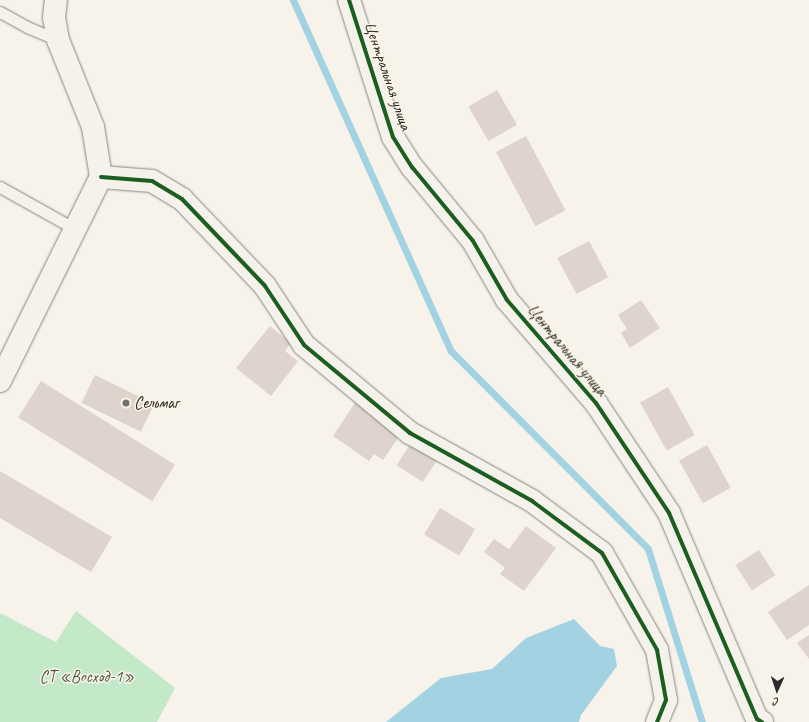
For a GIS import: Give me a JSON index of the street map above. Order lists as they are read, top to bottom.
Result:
{
  "streets": {
    "street": ["Центральная улица"]
  },
  "parks": ["СТ «Восход-1»"],
  "places": ["Сельмаг"],
  "north": "bottom"
}
